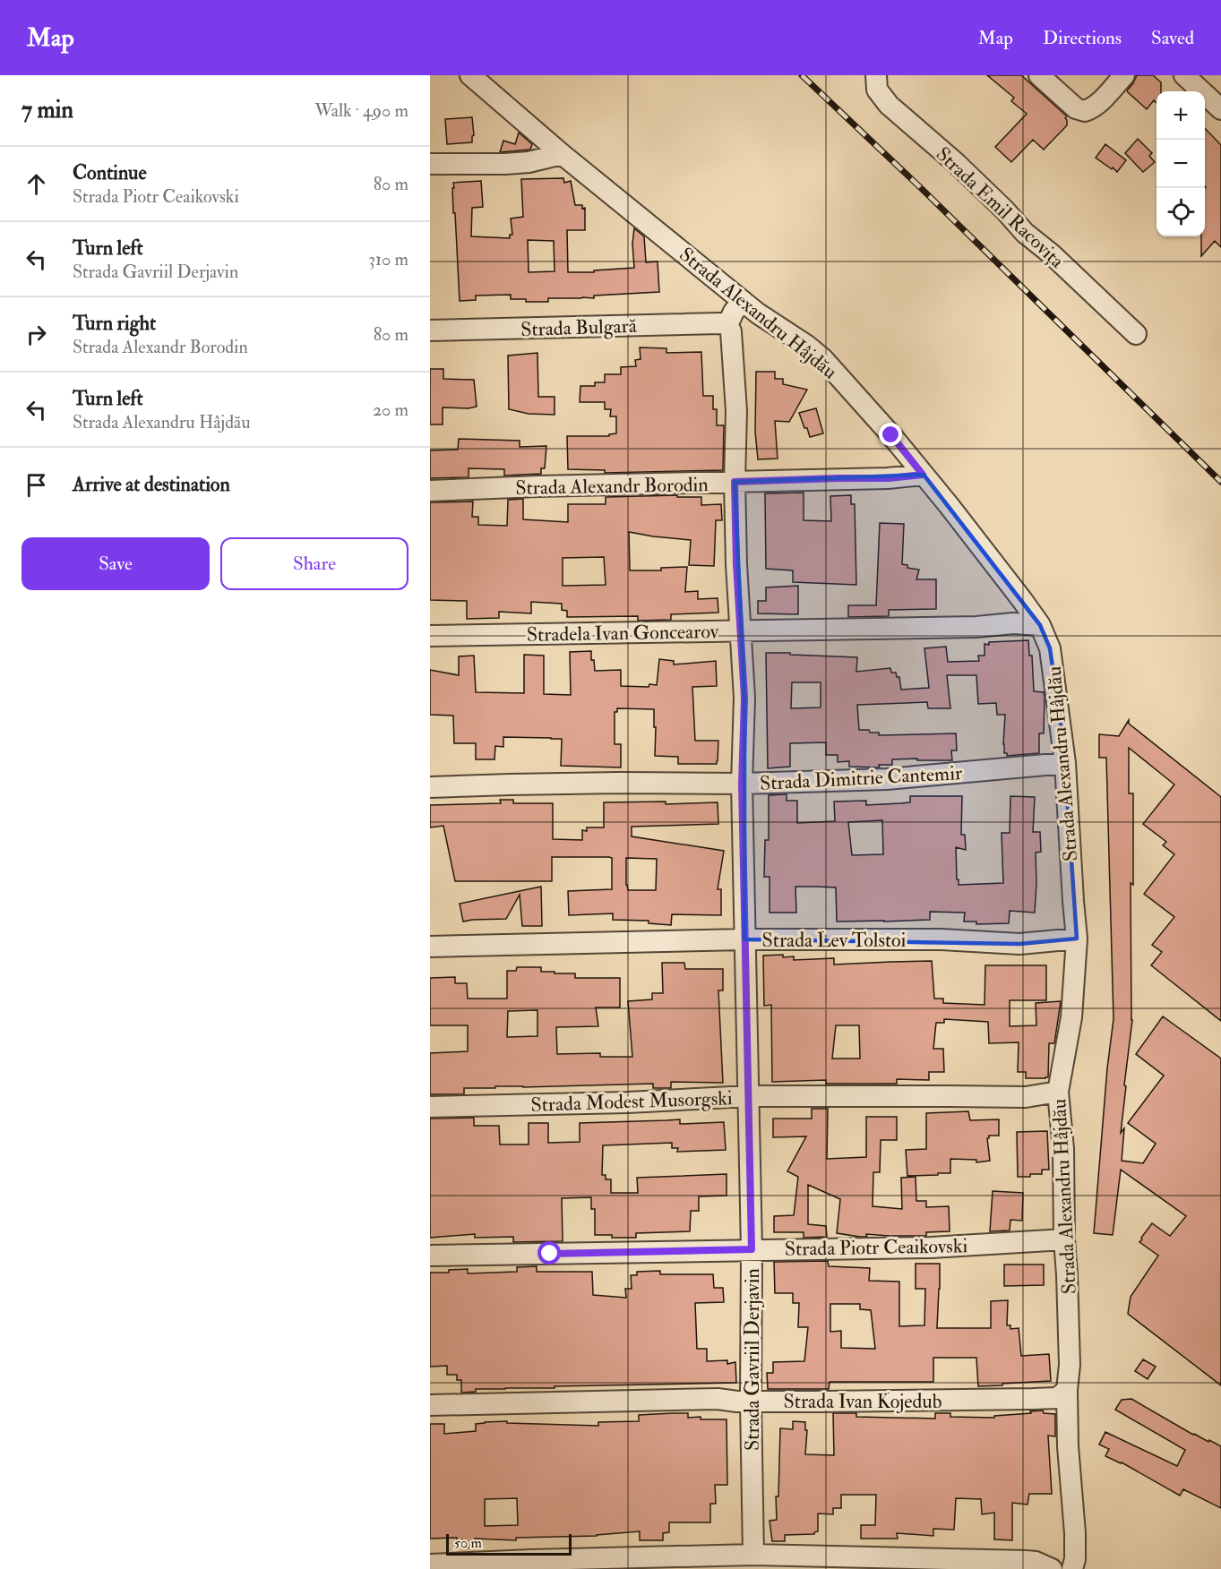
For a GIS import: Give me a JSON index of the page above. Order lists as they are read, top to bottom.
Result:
{
  "streets": {
    "street": [
      "Strada Emil Racovița",
      "Strada Alexandru Hâjdău",
      "Strada Bulgară",
      "Strada Alexandr Borodin",
      "Stradela Ivan Goncearov",
      "Strada Dimitrie Cantemir",
      "Strada Lev Tolstoi",
      "Strada Modest Musorgski",
      "Strada Piotr Ceaikovski",
      "Strada Gavriil Derjavin",
      "Strada Ivan Kojedub"
    ]
  },
  "crossings": [
    ["Strada Alexandru Hâjdău", "Strada Alexandr Borodin"],
    ["Strada Alexandru Hâjdău", "Stradela Ivan Goncearov"],
    ["Strada Alexandru Hâjdău", "Strada Dimitrie Cantemir"],
    ["Strada Alexandru Hâjdău", "Strada Lev Tolstoi"],
    ["Strada Alexandru Hâjdău", "Strada Modest Musorgski"],
    ["Strada Alexandru Hâjdău", "Strada Piotr Ceaikovski"],
    ["Strada Alexandru Hâjdău", "Strada Ivan Kojedub"],
    ["Strada Bulgară", "Strada Gavriil Derjavin"],
    ["Strada Alexandr Borodin", "Strada Gavriil Derjavin"],
    ["Stradela Ivan Goncearov", "Strada Gavriil Derjavin"],
    ["Strada Dimitrie Cantemir", "Strada Gavriil Derjavin"],
    ["Strada Lev Tolstoi", "Strada Gavriil Derjavin"],
    ["Strada Modest Musorgski", "Strada Gavriil Derjavin"],
    ["Strada Piotr Ceaikovski", "Strada Gavriil Derjavin"],
    ["Strada Gavriil Derjavin", "Strada Ivan Kojedub"]
  ],
  "scale_bar": "50 m",
  "page": {
    "header": "Map",
    "nav": ["Map", "Directions", "Saved"],
    "heading": ["7 min", "Walk · 490 m"],
    "map_buttons": ["+", "−"],
    "list": [
      ["Continue", "Strada Piotr Ceaikovski", "80 m"],
      ["Turn left", "Strada Gavriil Derjavin", "310 m"],
      ["Turn right", "Strada Alexandr Borodin", "80 m"],
      ["Turn left", "Strada Alexandru Hâjdău", "20 m"],
      "Arrive at destination"
    ],
    "buttons": ["Save", "Share"],
    "scale": "50 m"
  }
}
